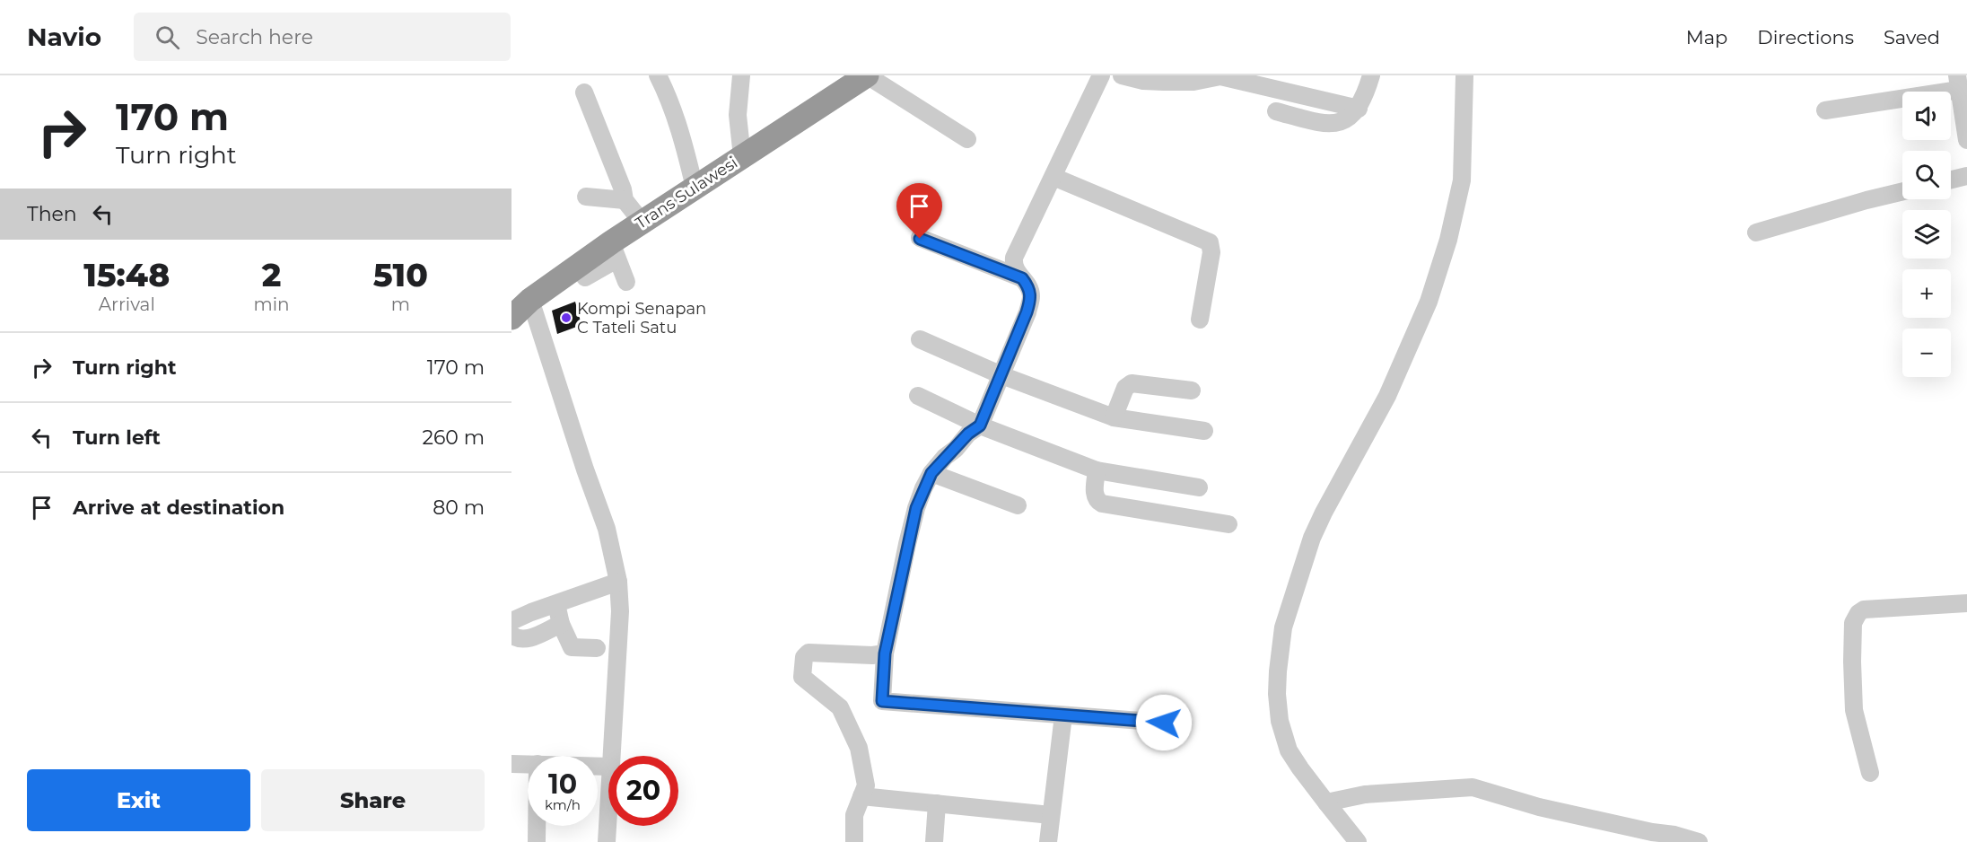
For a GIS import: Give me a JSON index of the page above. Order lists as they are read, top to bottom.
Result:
{
  "streets": {
    "highway": ["Trans Sulawesi"]
  },
  "places": ["Kompi Senapan C Tateli Satu"],
  "page": {
    "header": "Navio",
    "search": "Search here",
    "nav": ["Map", "Directions", "Saved"],
    "turn": ["170 m", "Turn right"],
    "map_buttons": ["+", "−"],
    "then": "Then",
    "eta": [
      "15:48",
      "Arrival",
      "2",
      "min",
      "510",
      "m"
    ],
    "list": [
      {
        "name": "Turn right",
        "value": "170 m"
      },
      {
        "name": "Turn left",
        "value": "260 m"
      },
      {
        "name": "Arrive at destination",
        "value": "80 m"
      }
    ],
    "speed": "10 km/h",
    "limit": "20",
    "buttons": ["Exit", "Share"]
  }
}
